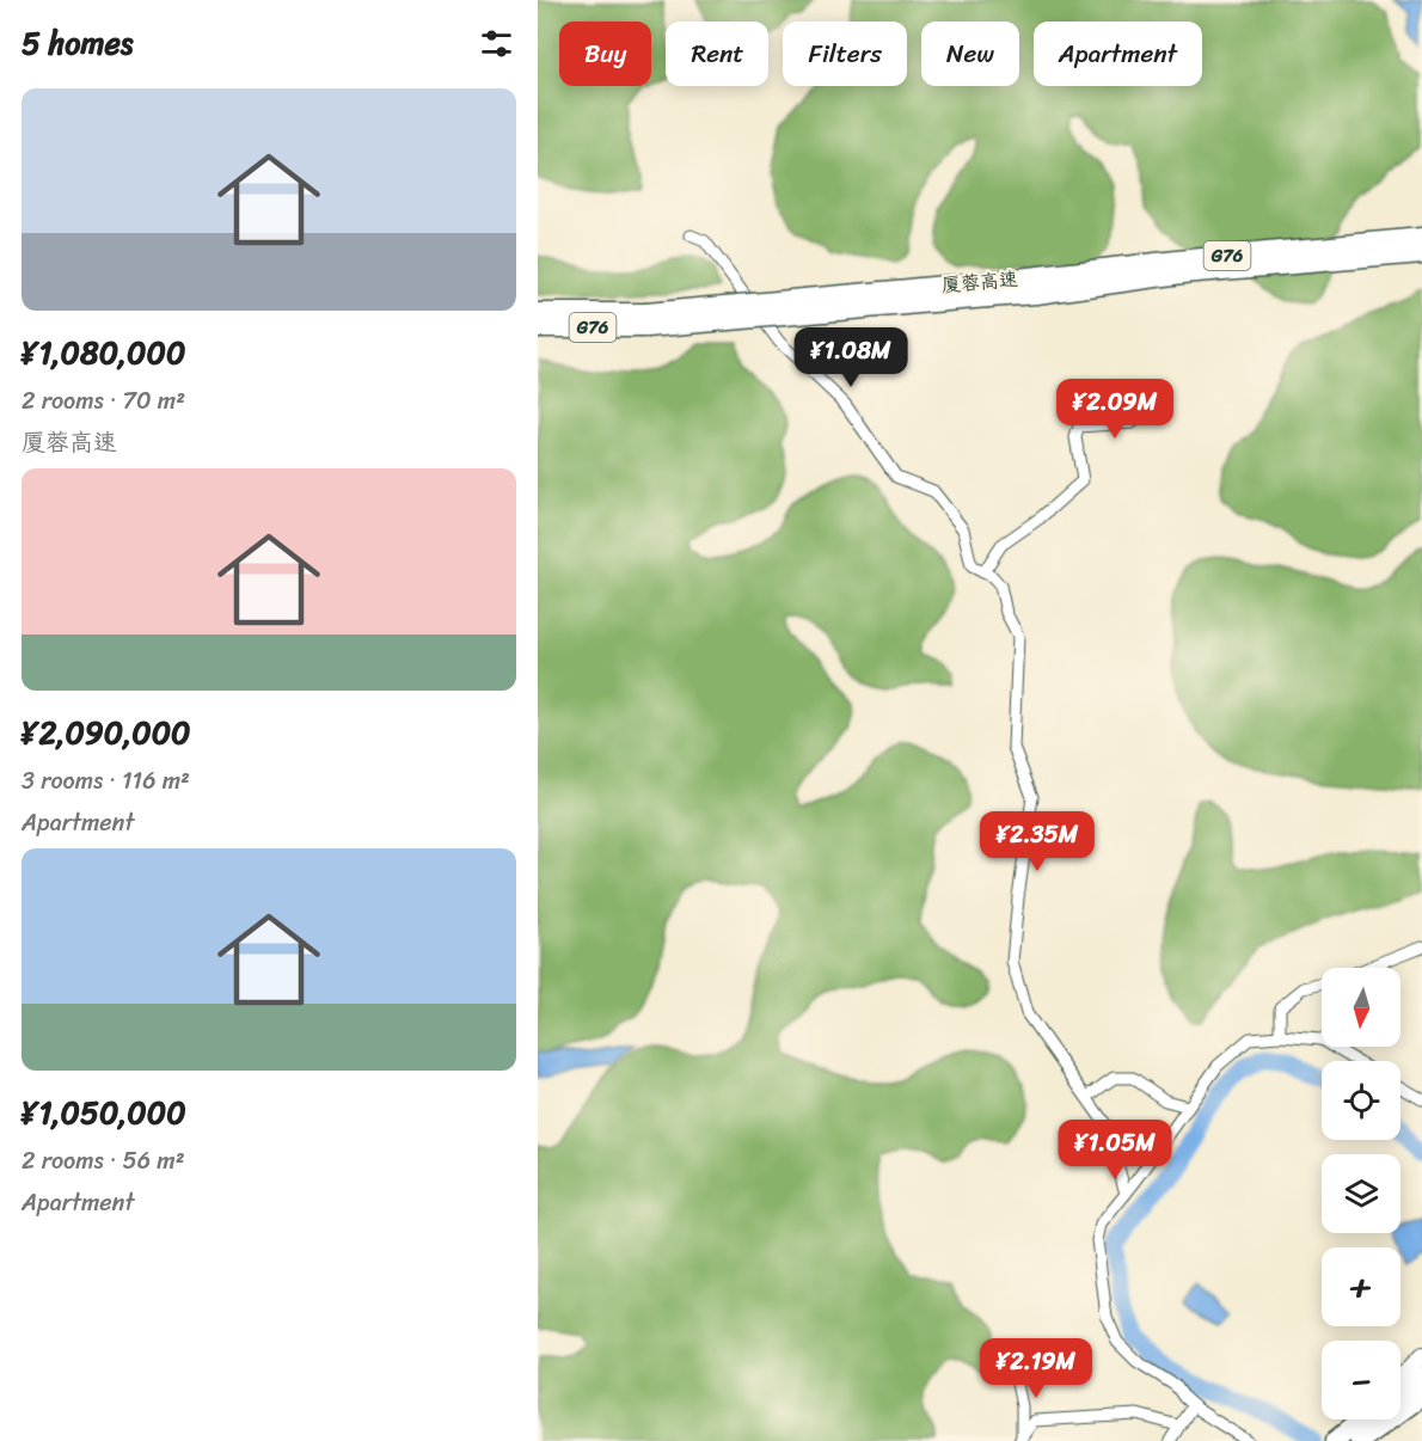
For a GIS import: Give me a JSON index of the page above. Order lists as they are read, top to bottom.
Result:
{
  "streets": {
    "highway": ["G76", "厦蓉高速"]
  },
  "north": "bottom",
  "page": {
    "heading": "5 homes",
    "chip": [
      "Buy",
      "Rent",
      "Filters",
      "New",
      "Apartment"
    ],
    "list": [
      {
        "name": "¥1,080,000",
        "note": "2 rooms · 70 m² · 厦蓉高速"
      },
      {
        "name": "¥2,090,000",
        "note": "3 rooms · 116 m² · Apartment"
      },
      {
        "name": "¥1,050,000",
        "note": "2 rooms · 56 m² · Apartment"
      }
    ],
    "price": [
      "¥1.08M",
      "¥2.09M",
      "¥2.35M",
      "¥1.05M",
      "¥2.19M"
    ],
    "map_buttons": ["+", "−"]
  }
}
